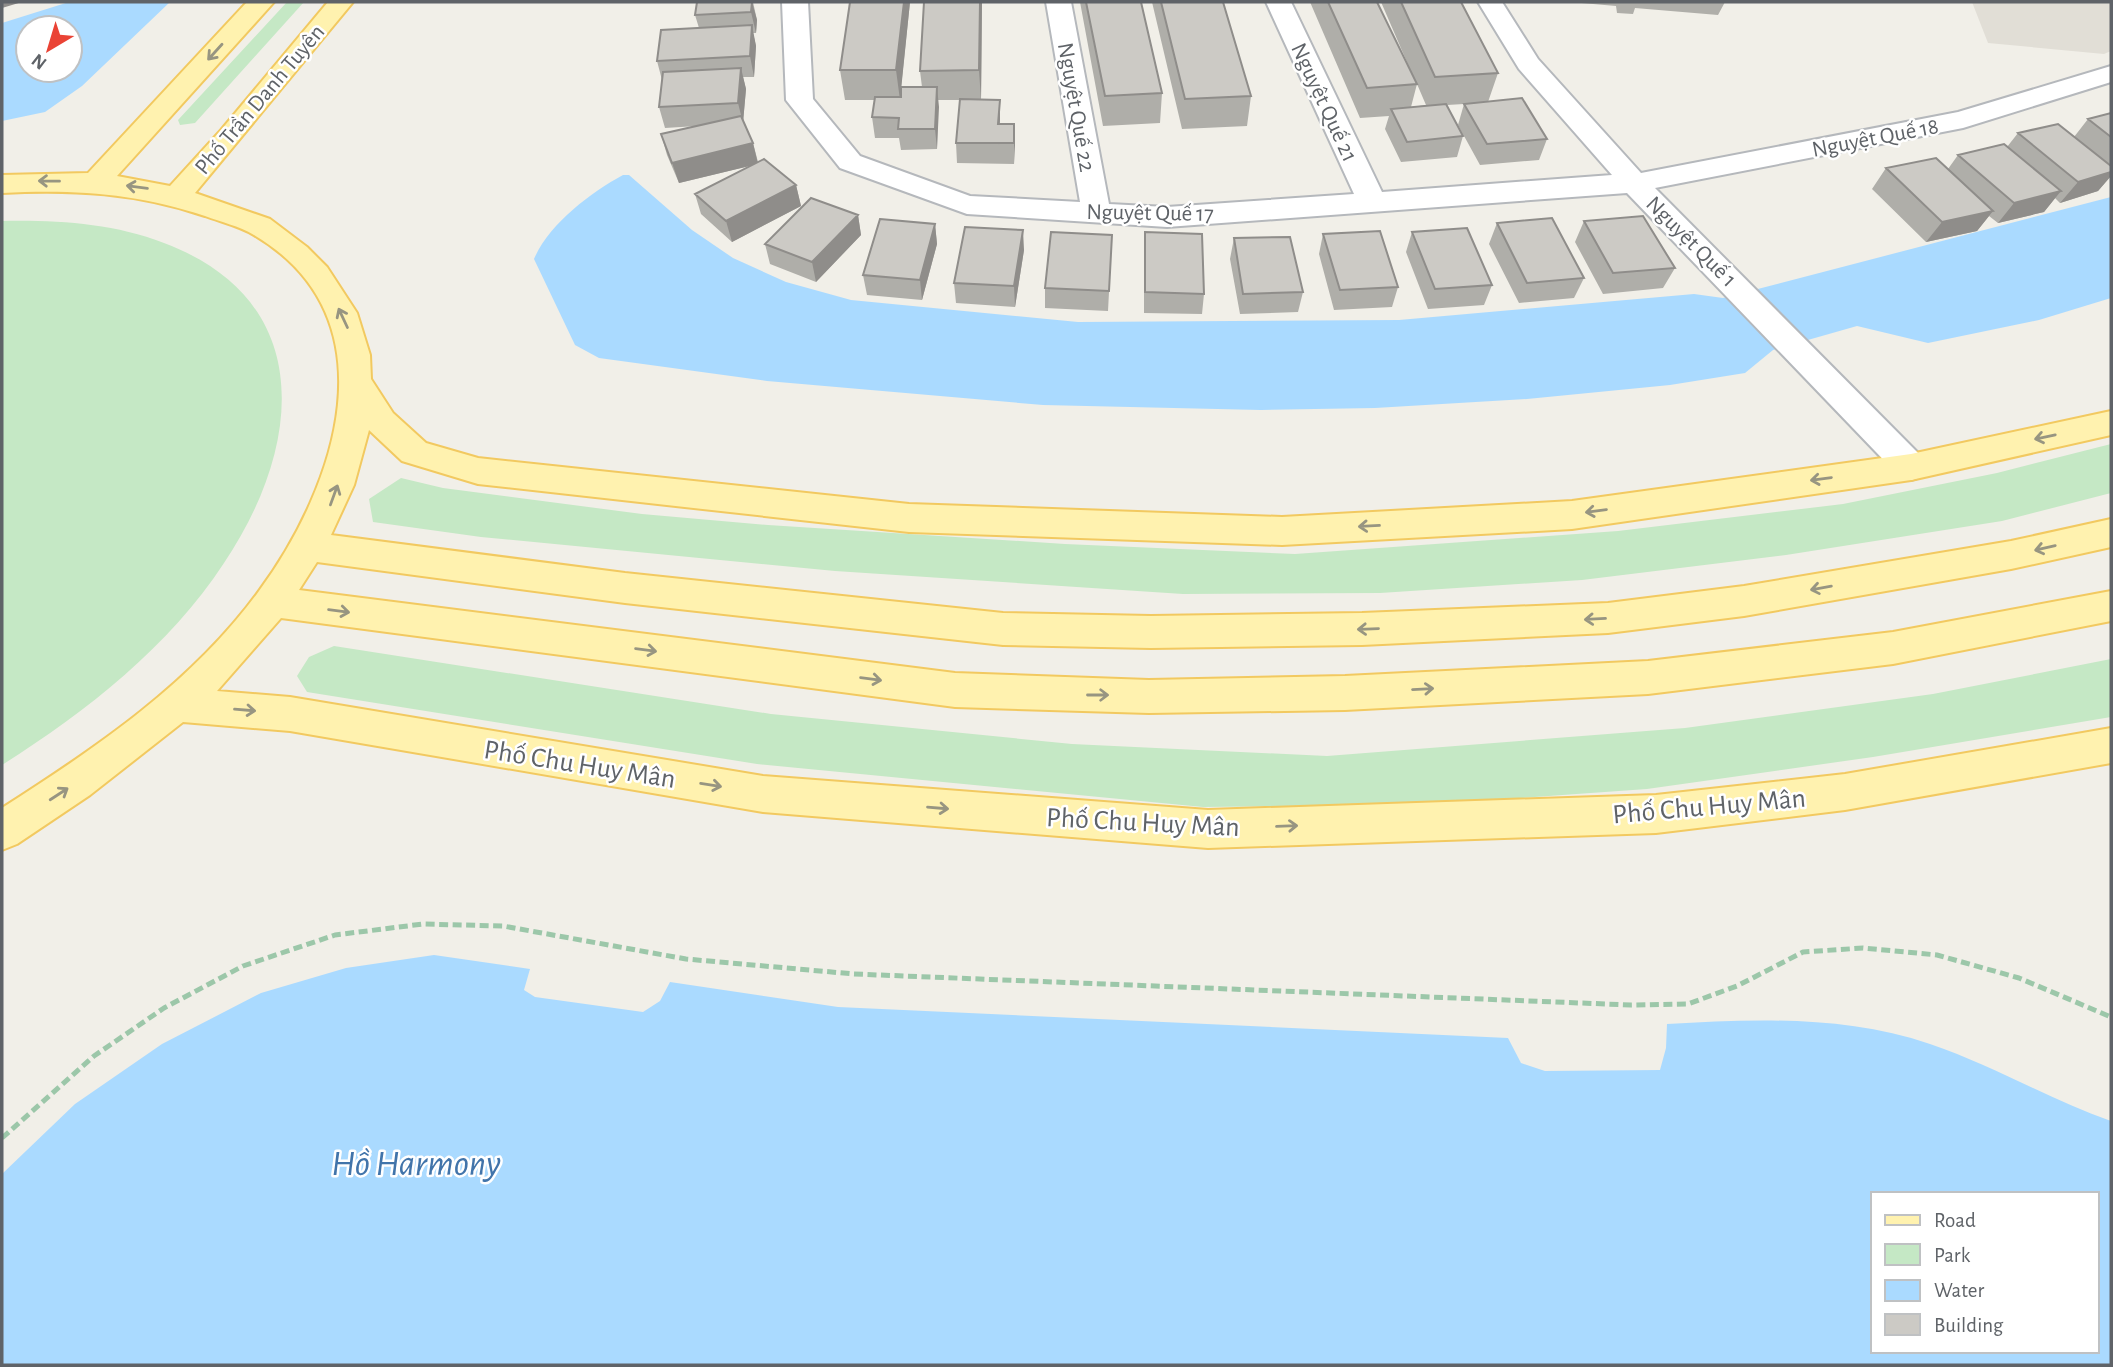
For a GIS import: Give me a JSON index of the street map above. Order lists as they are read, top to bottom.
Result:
{
  "streets": {
    "main road": ["Phố Trần Danh Tuyên", "Phố Chu Huy Mân"],
    "street": [
      "Nguyệt Quế 21",
      "Nguyệt Quế 22",
      "Nguyệt Quế 18",
      "Nguyệt Quế 17",
      "Nguyệt Quế 1"
    ]
  },
  "crossings": [
    ["Nguyệt Quế 21", "Nguyệt Quế 17"],
    ["Nguyệt Quế 22", "Nguyệt Quế 17"],
    ["Nguyệt Quế 18", "Nguyệt Quế 17"],
    ["Nguyệt Quế 18", "Nguyệt Quế 1"],
    ["Nguyệt Quế 17", "Nguyệt Quế 1"]
  ],
  "water": ["Hồ Harmony"],
  "legend": [
    "Road",
    "Park",
    "Water",
    "Building"
  ],
  "north": "bottom left"
}
